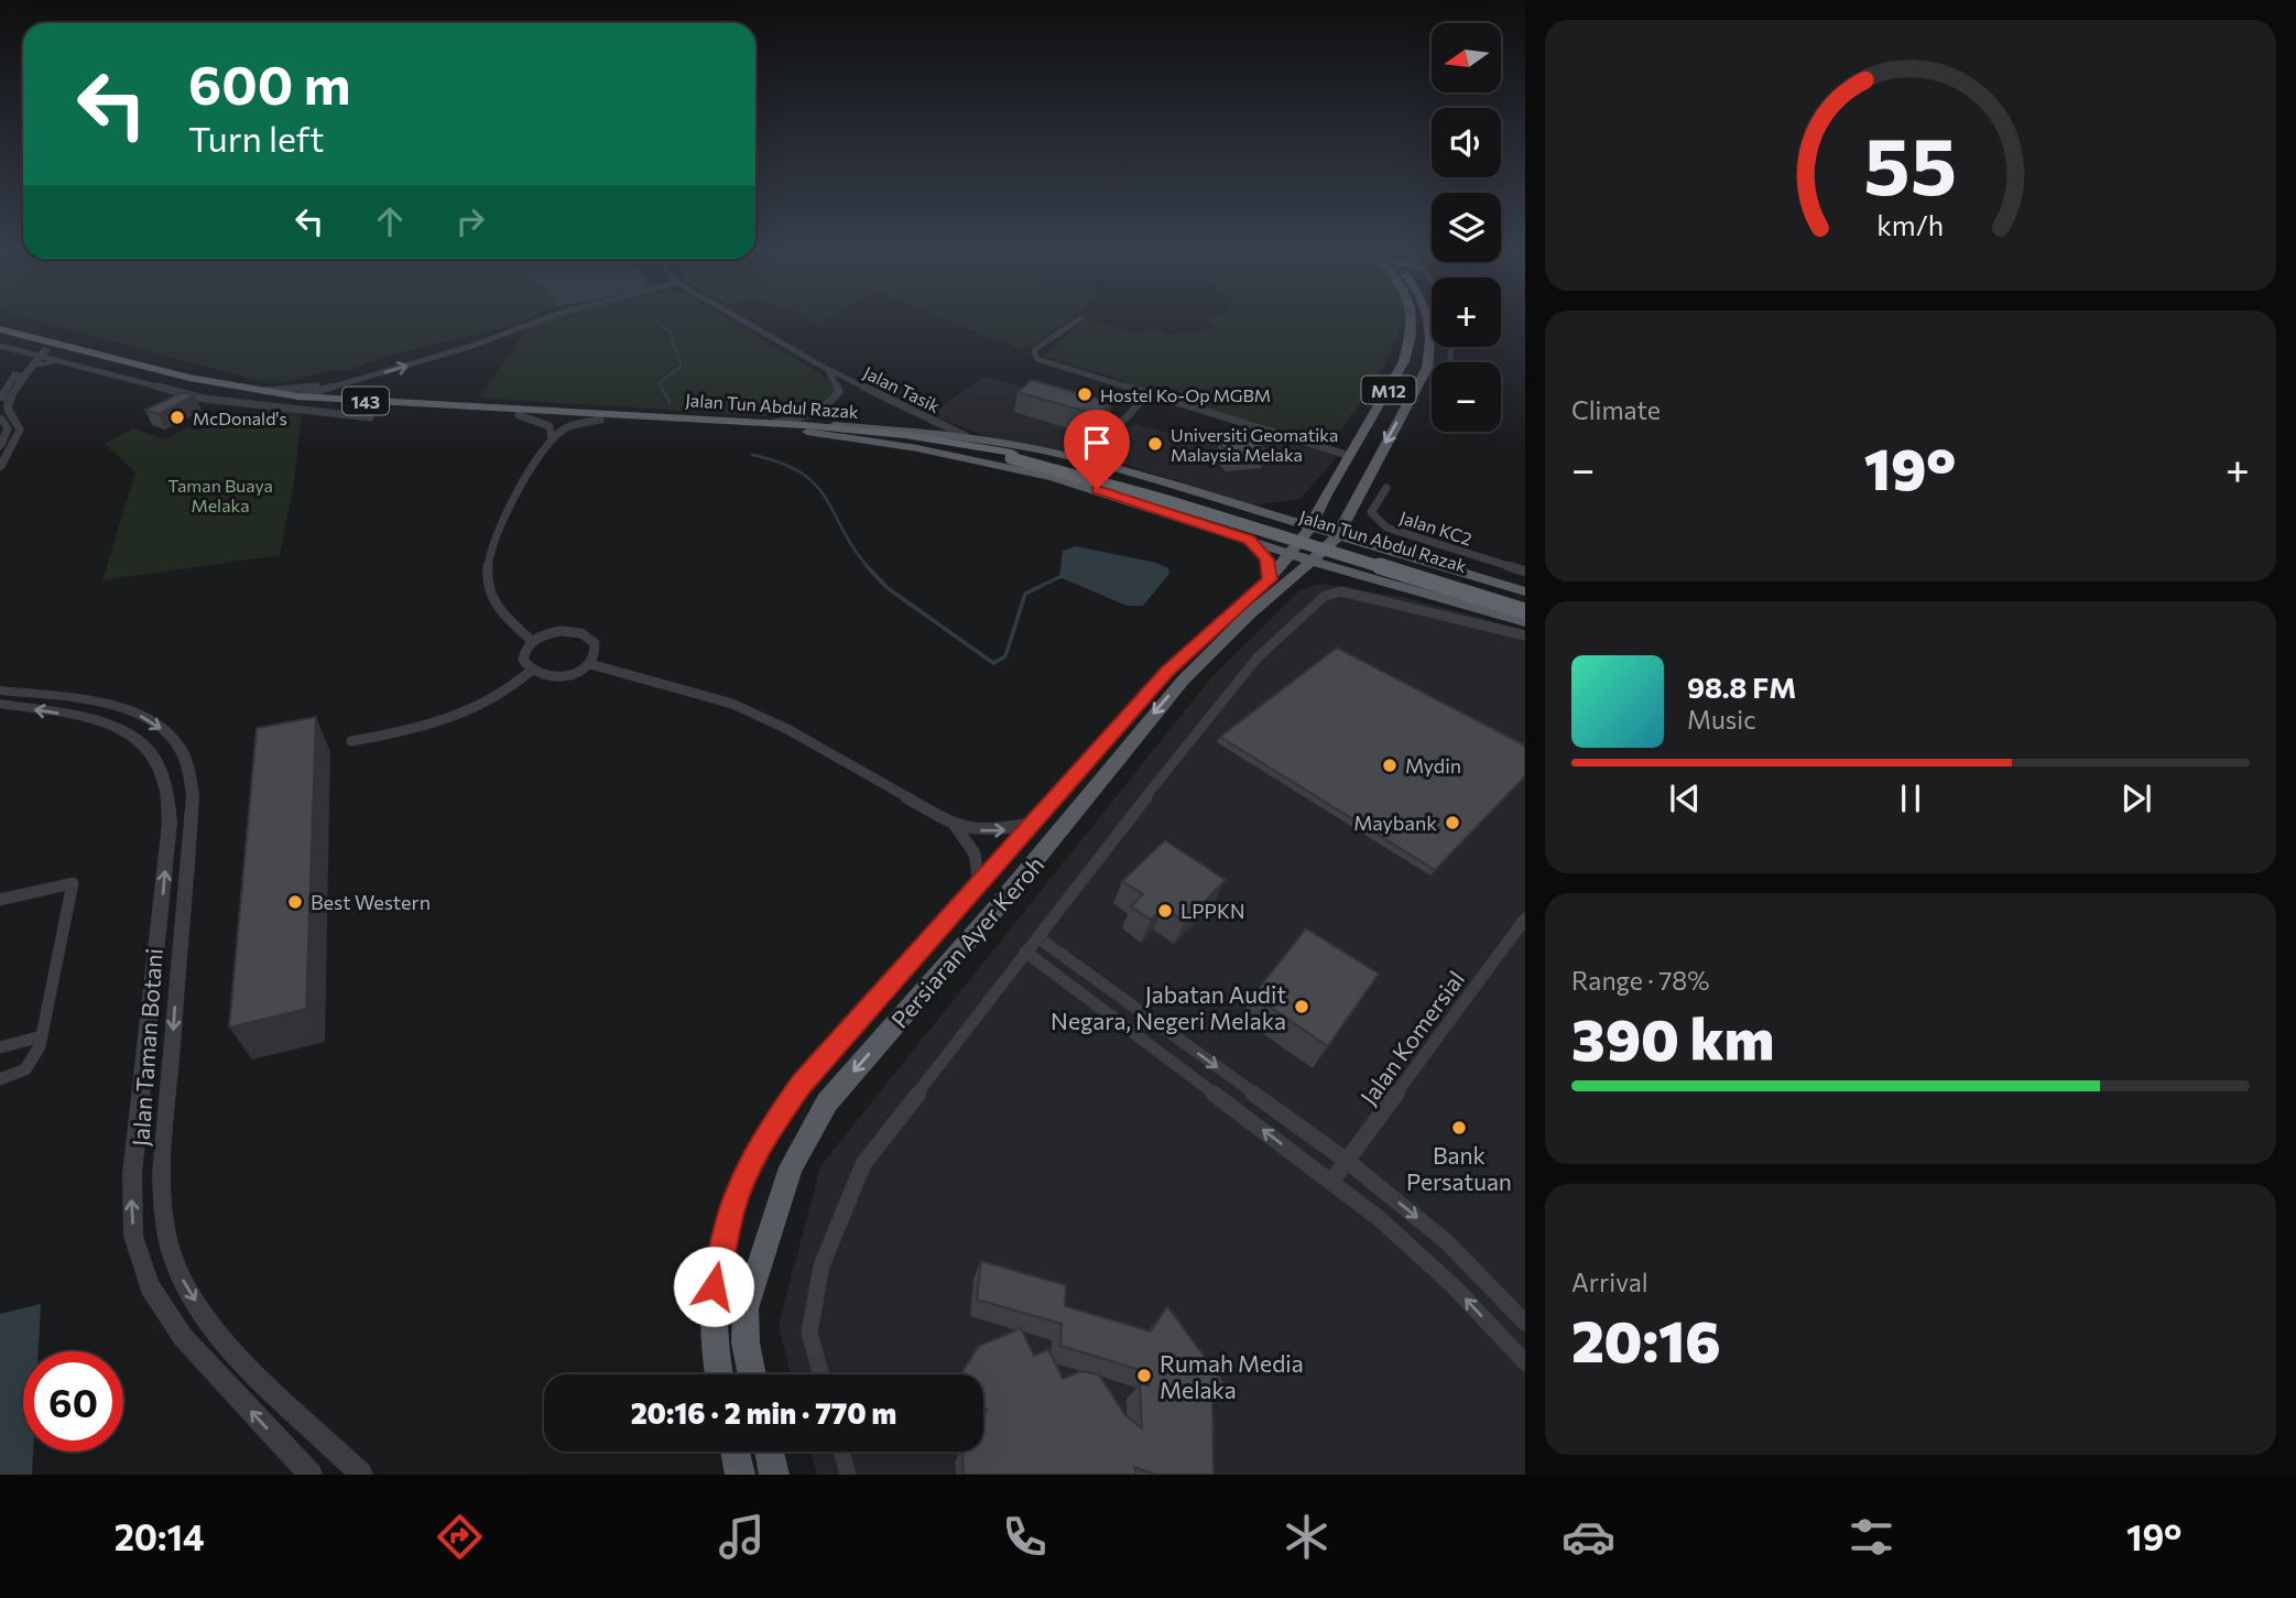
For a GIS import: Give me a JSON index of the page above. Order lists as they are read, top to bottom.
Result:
{
  "streets": {
    "highway": ["143", "Jalan Tun Abdul Razak"],
    "main road": ["M12", "Persiaran Ayer Keroh"],
    "street": [
      "Jalan Tasik",
      "Jalan KC2",
      "Jalan Komersial",
      "Jalan Taman Botani"
    ]
  },
  "crossings": [
    ["Jalan Tasik", "Jalan Tun Abdul Razak"],
    ["M12", "Persiaran Ayer Keroh"]
  ],
  "parks": ["Taman Buaya Melaka"],
  "places": [
    "Hostel Ko-Op MGBM",
    "McDonald's",
    "Universiti Geomatika Malaysia Melaka",
    "Mydin",
    "Maybank",
    "Best Western",
    "LPPKN",
    "Jabatan Audit Negara, Negeri Melaka",
    "Bank Persatuan",
    "Rumah Media Melaka"
  ],
  "north": "left",
  "page": {
    "map_buttons": ["+", "−"],
    "turn": ["600 m", "Turn left"],
    "tile": [
      "Climate",
      ["Range · 78%", "390 km"],
      ["Arrival", "20:16"]
    ],
    "heat": ["−", "19°", "+"],
    "song": ["98.8 FM", "Music"],
    "limit": "60",
    "trip": "20:16 · 2 min · 770 m",
    "tabs": ["20:14", "19°"],
    "gauge": ["55", "km/h"]
  }
}
